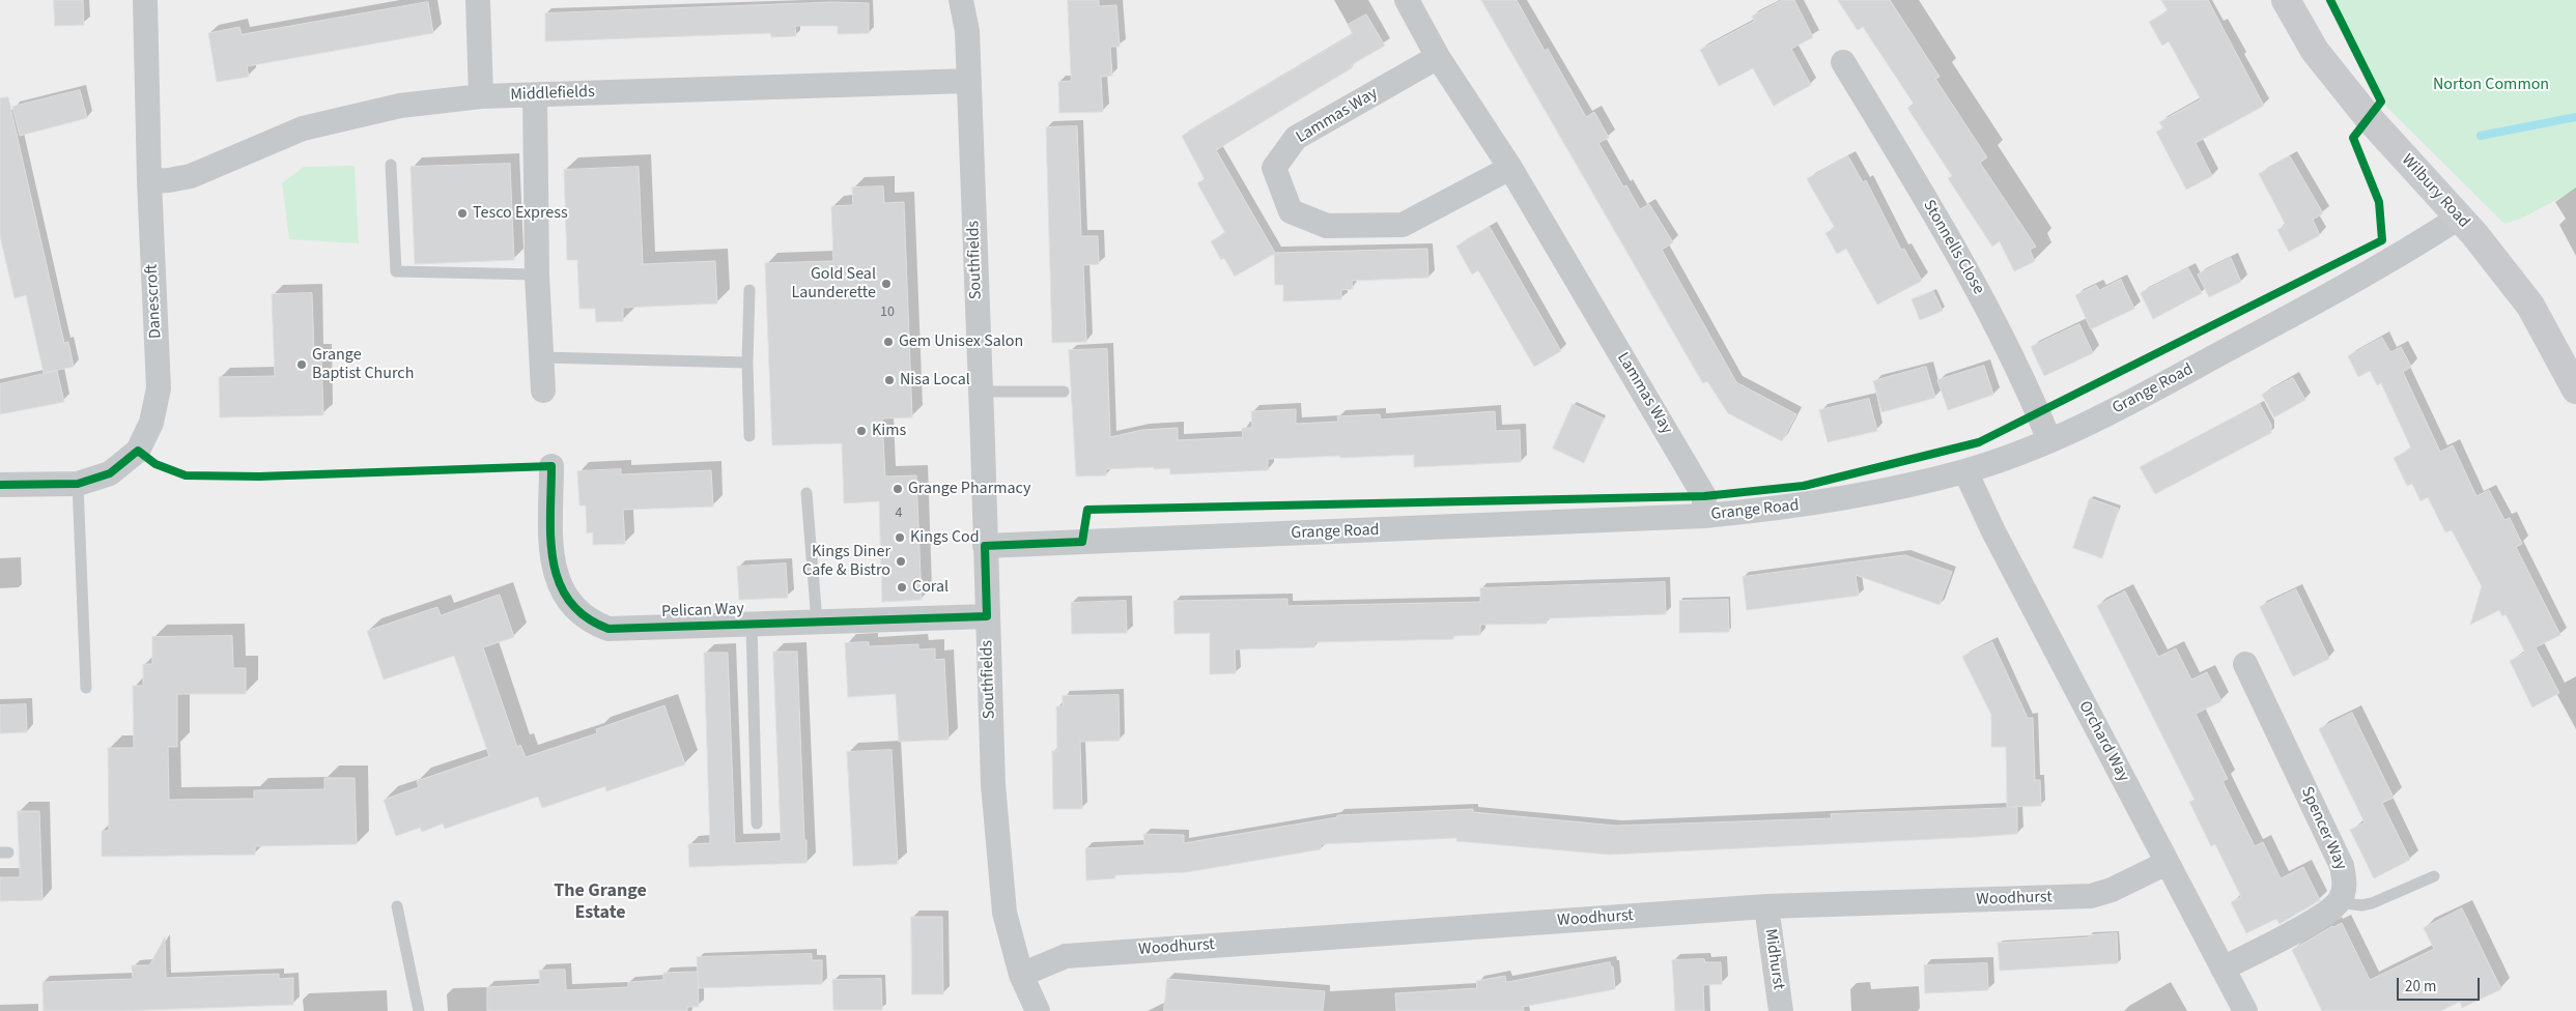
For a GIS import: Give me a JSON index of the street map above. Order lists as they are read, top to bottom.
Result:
{
  "streets": {
    "street": [
      "Middlefields",
      "Lammas Way",
      "Wilbury Road",
      "Stonnells Close",
      "Southfields",
      "Danescroft",
      "Grange Road",
      "Pelican Way",
      "Orchard Way",
      "Spencer Way",
      "Woodhurst",
      "Midhurst"
    ]
  },
  "crossings": [
    ["Middlefields", "Southfields"],
    ["Middlefields", "Danescroft"],
    ["Lammas Way", "Grange Road"],
    ["Wilbury Road", "Grange Road"],
    ["Stonnells Close", "Grange Road"],
    ["Southfields", "Grange Road"],
    ["Southfields", "Pelican Way"],
    ["Southfields", "Woodhurst"],
    ["Grange Road", "Orchard Way"],
    ["Orchard Way", "Woodhurst"],
    ["Woodhurst", "Midhurst"]
  ],
  "districts": ["The Grange Estate"],
  "parks": ["Norton Common"],
  "places": [
    "Tesco Express",
    "Gold Seal Launderette",
    "Gem Unisex Salon",
    "Grange Baptist Church",
    "Nisa Local",
    "Kims",
    "Grange Pharmacy",
    "Kings Cod",
    "Kings Diner Cafe & Bistro",
    "Coral"
  ],
  "house_numbers": ["10", "4"],
  "scale_bar": "20 m"
}
